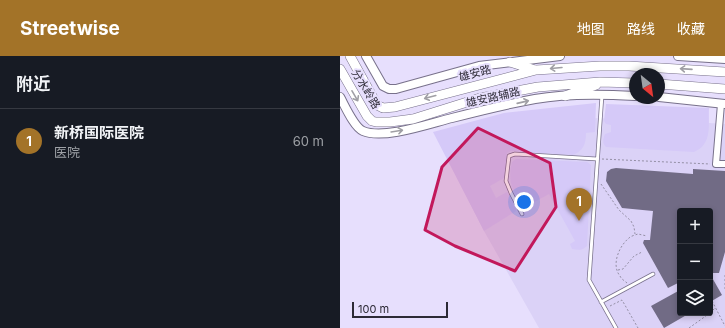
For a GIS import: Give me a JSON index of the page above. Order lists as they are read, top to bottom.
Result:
{
  "streets": {
    "main road": ["雄安路", "分水岭路"],
    "street": ["雄安路辅路"]
  },
  "crossings": [
    ["雄安路", "分水岭路"]
  ],
  "one_way": ["分水岭路", "雄安路辅路"],
  "scale_bar": "100 m",
  "north": "bottom right",
  "page": {
    "header": "Streetwise",
    "nav": ["地图", "路线", "收藏"],
    "heading": "附近",
    "list": [
      {
        "mark": "1",
        "name": "新桥国际医院",
        "note": "医院",
        "value": "60 m"
      }
    ],
    "pins": "1",
    "map_buttons": ["+", "−"],
    "scale": "100 m"
  }
}
